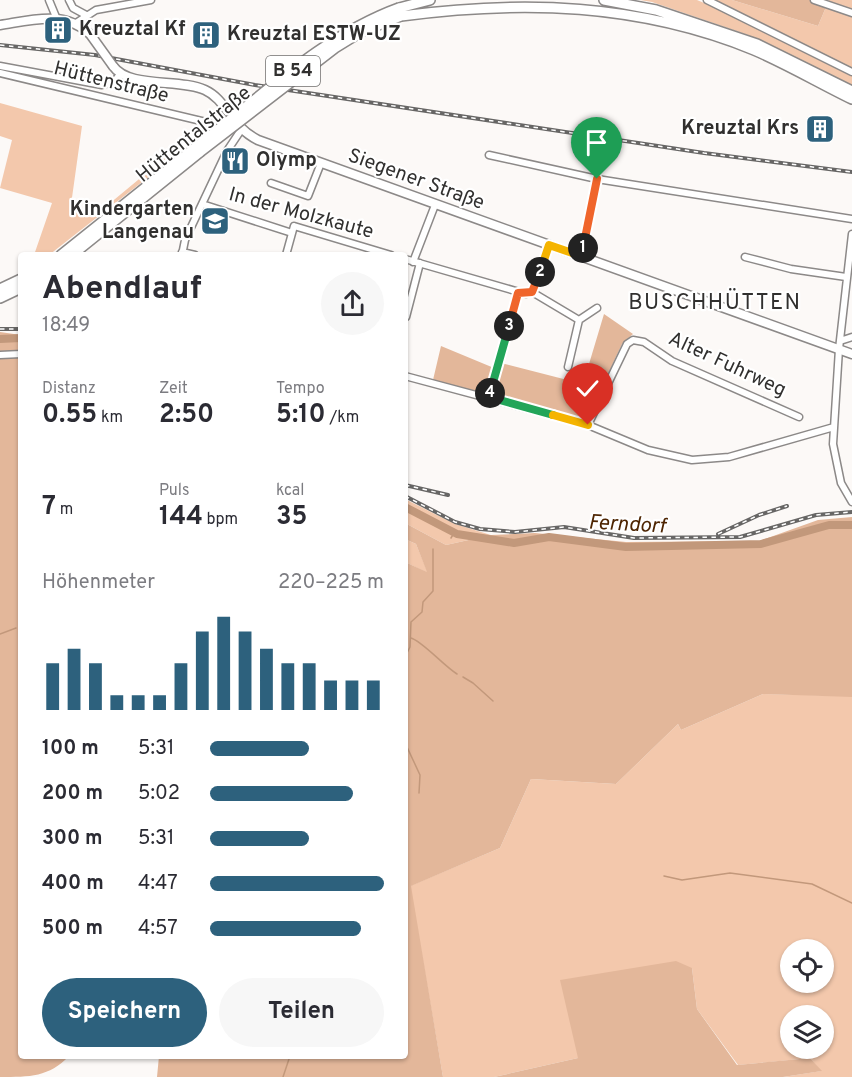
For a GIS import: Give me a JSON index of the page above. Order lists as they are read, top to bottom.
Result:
{
  "streets": {
    "highway": ["B 54", "Hüttentalstraße"],
    "main road": ["Siegener Straße"],
    "street": ["Hüttenstraße", "In der Molzkaute", "Alter Fuhrweg"]
  },
  "crossings": [
    ["Hüttenstraße", "Siegener Straße"]
  ],
  "districts": ["BUSCHHÜTTEN"],
  "water": ["Ferndorf"],
  "places": {
    "building": ["Kreuztal Kf", "Kreuztal ESTW-UZ", "Kreuztal Krs"],
    "restaurant": ["Olymp"],
    "school or university": ["Kindergarten Langenau"]
  },
  "page": {
    "pins": [
      "1",
      "2",
      "3",
      "4"
    ],
    "heading": ["Abendlauf", "18:49"],
    "stats": [
      ["Distanz", "0.55 km"],
      ["Zeit", "2:50"],
      ["Tempo", "5:10 /km"],
      ["7 m"],
      ["Puls", "144 bpm"],
      ["kcal", "35"]
    ],
    "chart": ["Höhenmeter", "220–225 m"],
    "list": [
      {
        "name": "100 m",
        "note": "5:31"
      },
      {
        "name": "200 m",
        "note": "5:02"
      },
      {
        "name": "300 m",
        "note": "5:31"
      },
      {
        "name": "400 m",
        "note": "4:47"
      },
      {
        "name": "500 m",
        "note": "4:57"
      }
    ],
    "buttons": ["Speichern", "Teilen"]
  }
}
